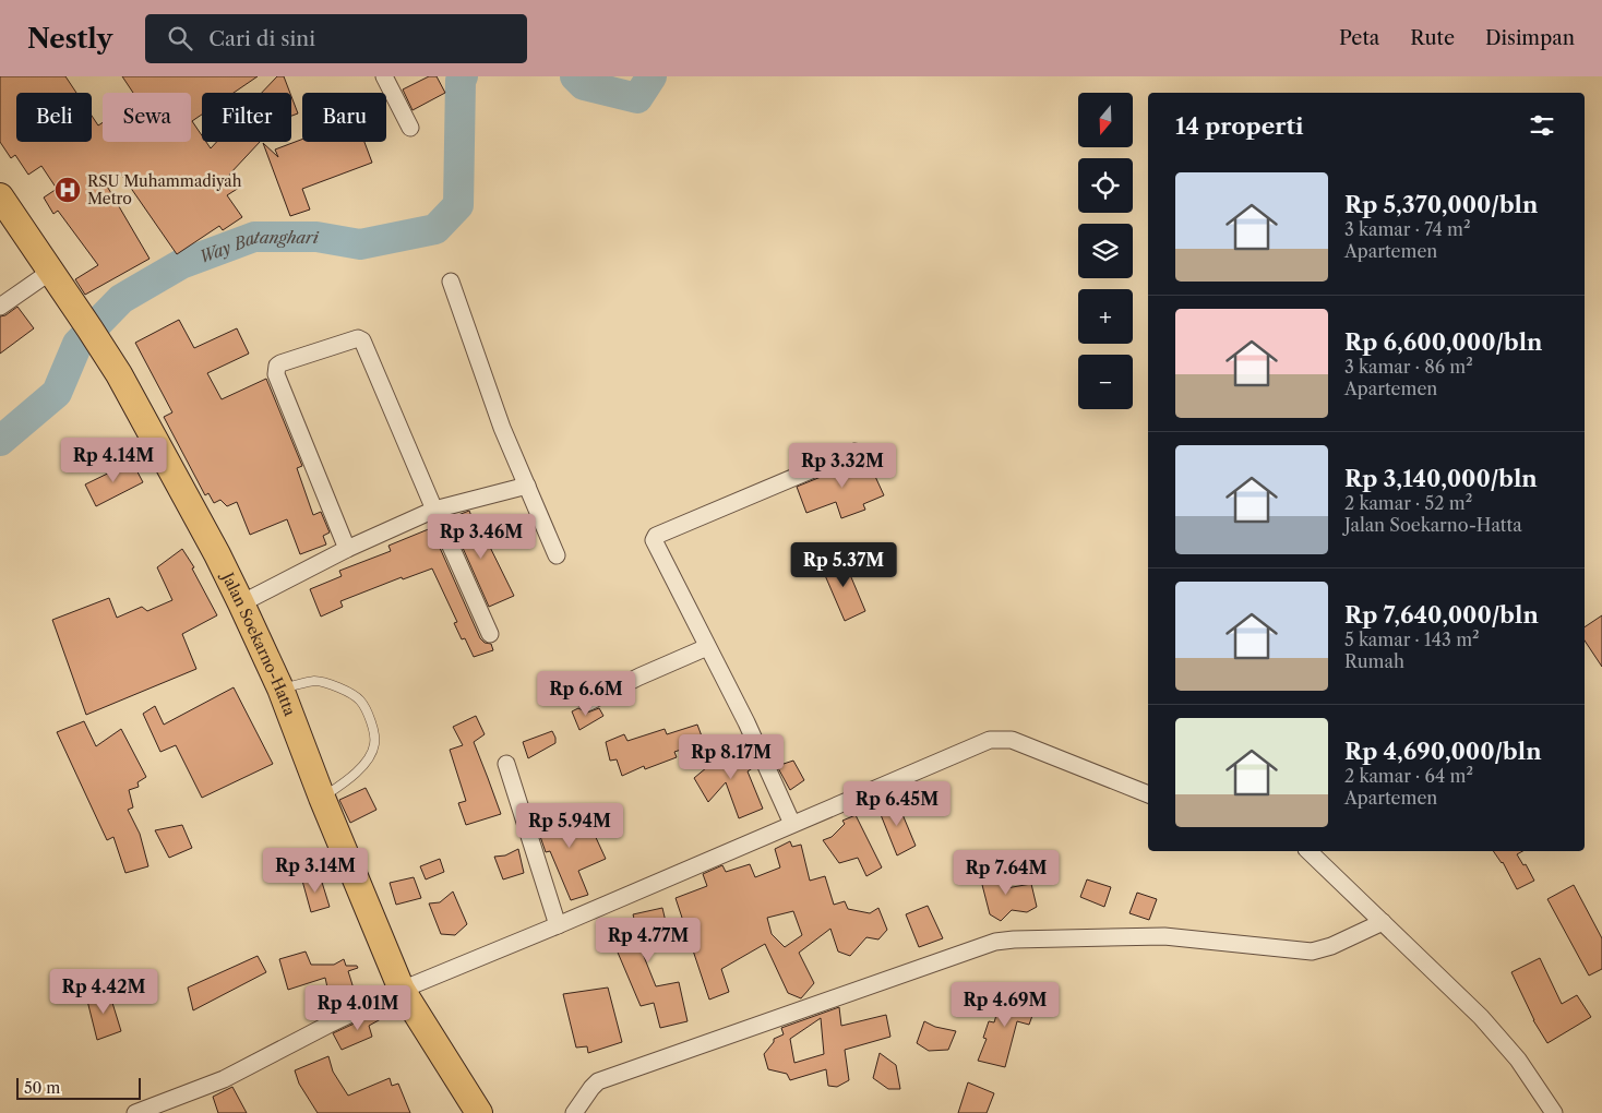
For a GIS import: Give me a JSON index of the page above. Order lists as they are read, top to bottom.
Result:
{
  "streets": {
    "main road": ["Jalan Soekarno-Hatta"]
  },
  "water": ["Way Batanghari"],
  "places": {
    "hospital": ["RSU Muhammadiyah Metro"]
  },
  "scale_bar": "50 m",
  "north": "bottom",
  "page": {
    "header": "Nestly",
    "search": "Cari di sini",
    "nav": ["Peta", "Rute", "Disimpan"],
    "map_buttons": ["+", "−"],
    "chip": [
      "Beli",
      "Sewa",
      "Filter",
      "Baru"
    ],
    "heading": "14 properti",
    "list": [
      {
        "name": "Rp 5,370,000/bln",
        "note": "3 kamar · 74 m² · Apartemen"
      },
      {
        "name": "Rp 6,600,000/bln",
        "note": "3 kamar · 86 m² · Apartemen"
      },
      {
        "name": "Rp 3,140,000/bln",
        "note": "2 kamar · 52 m² · Jalan Soekarno-Hatta"
      },
      {
        "name": "Rp 7,640,000/bln",
        "note": "5 kamar · 143 m² · Rumah"
      },
      {
        "name": "Rp 4,690,000/bln",
        "note": "2 kamar · 64 m² · Apartemen"
      }
    ],
    "price": [
      "Rp 4.14M",
      "Rp 3.32M",
      "Rp 3.46M",
      "Rp 5.37M",
      "Rp 6.6M",
      "Rp 8.17M",
      "Rp 6.45M",
      "Rp 5.94M",
      "Rp 3.14M",
      "Rp 7.64M",
      "Rp 4.77M",
      "Rp 4.42M",
      "Rp 4.69M",
      "Rp 4.01M"
    ],
    "scale": "50 m"
  }
}
